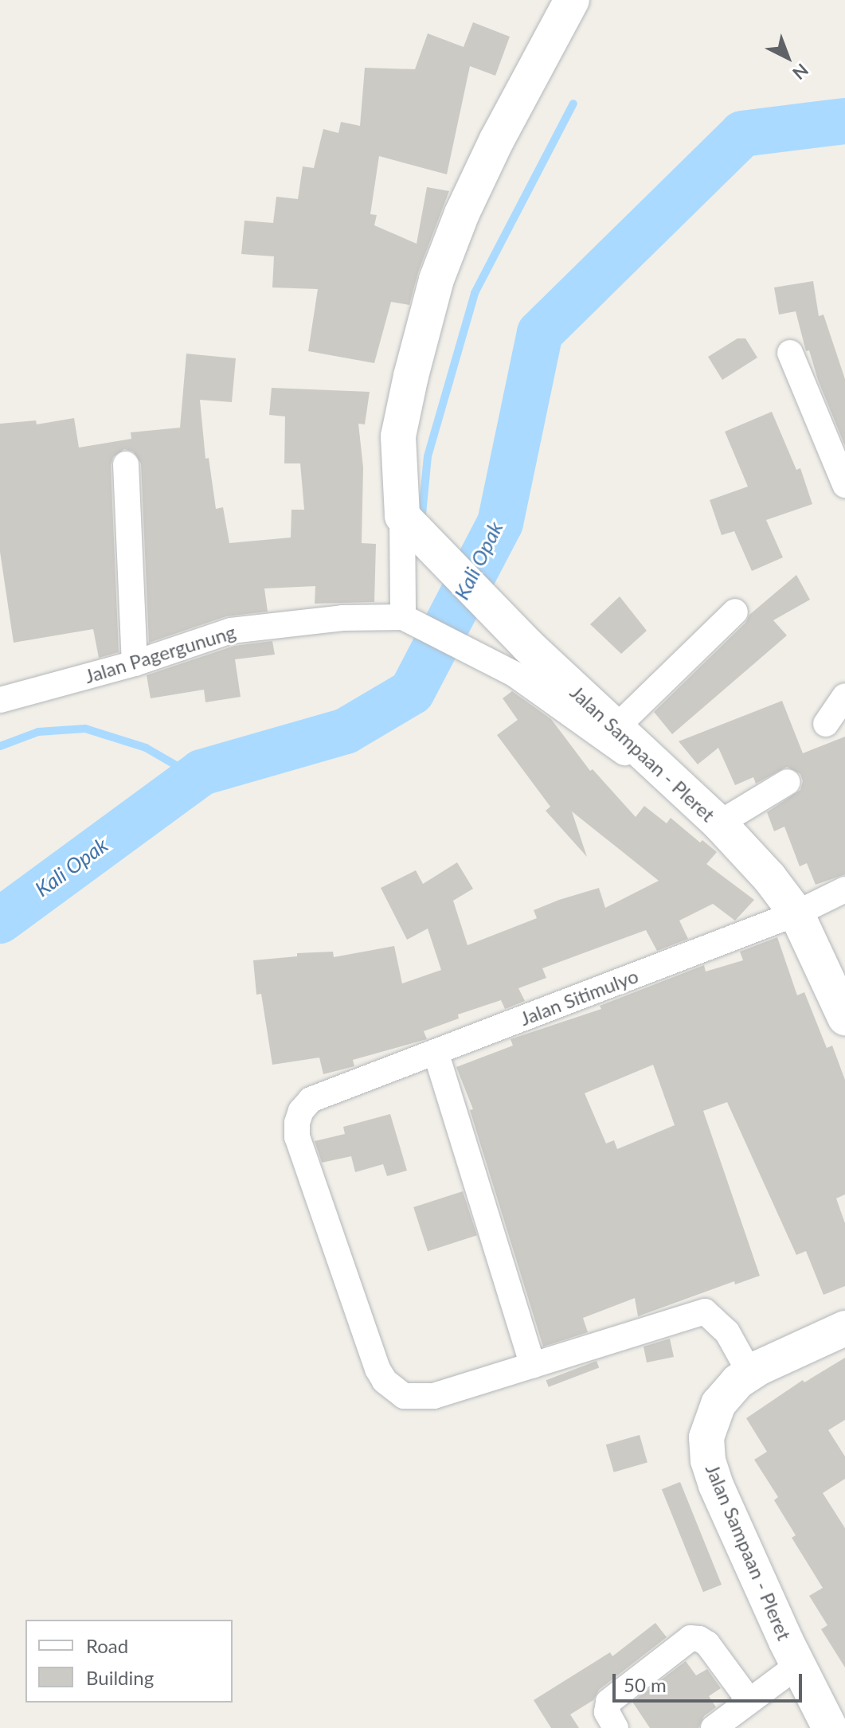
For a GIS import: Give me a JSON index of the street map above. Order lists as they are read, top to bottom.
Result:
{
  "streets": {
    "main road": ["Jalan Sampaan - Pleret"],
    "street": ["Jalan Pagergunung", "Jalan Sitimulyo"]
  },
  "crossings": [
    ["Jalan Pagergunung", "Jalan Sampaan - Pleret"],
    ["Jalan Sampaan - Pleret", "Jalan Sitimulyo"]
  ],
  "water": ["Kali Opak"],
  "legend": ["Road", "Building"],
  "scale_bar": "50 m",
  "north": "bottom right"
}
